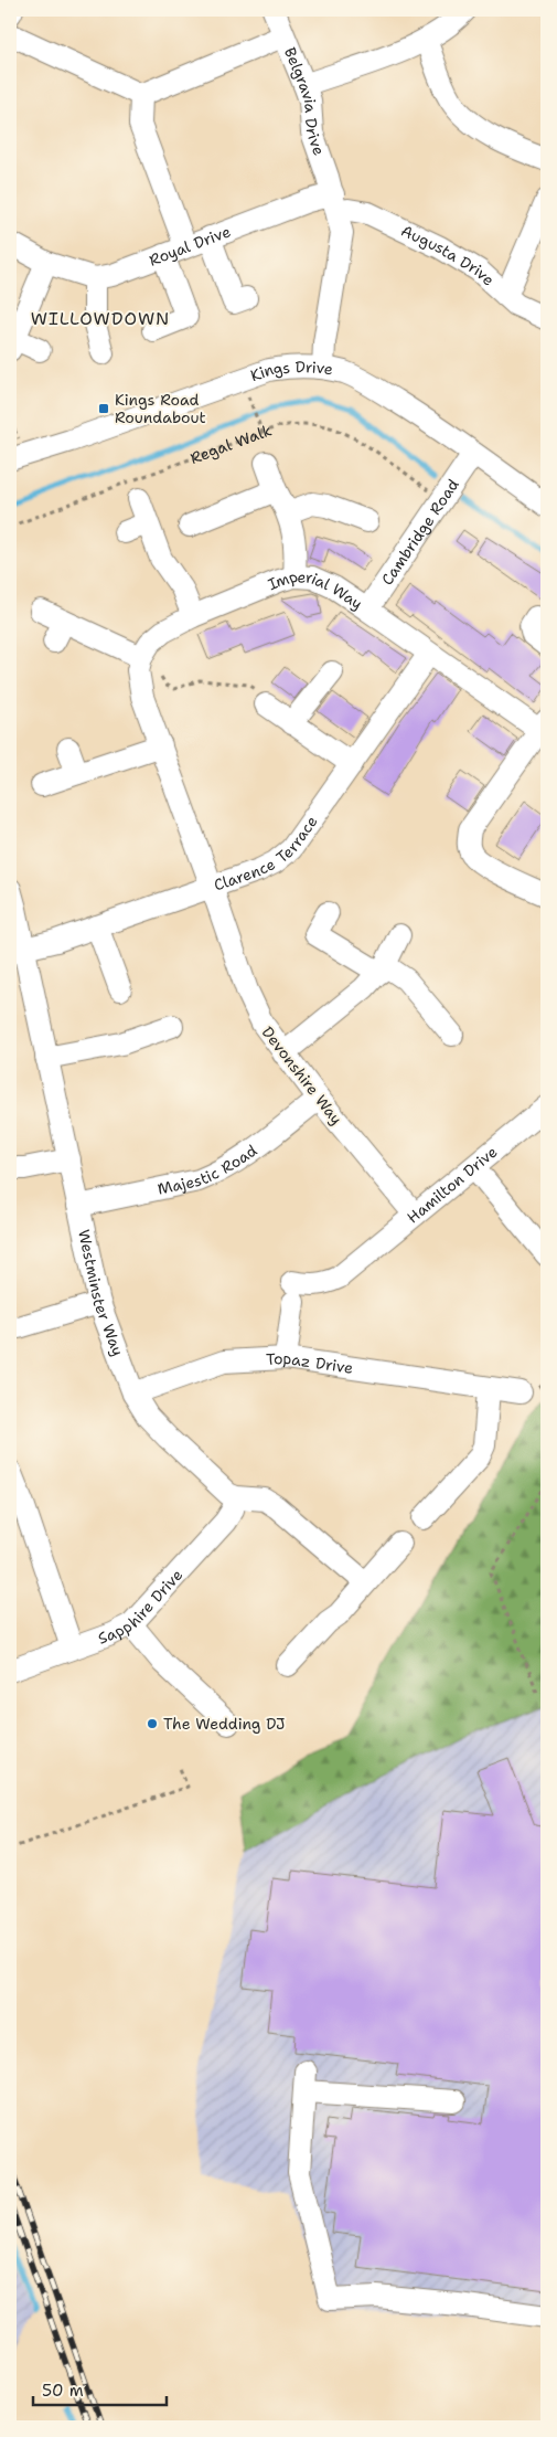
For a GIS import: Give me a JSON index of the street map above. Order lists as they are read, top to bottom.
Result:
{
  "streets": {
    "street": [
      "Belgravia Drive",
      "Royal Drive",
      "Augusta Drive",
      "Kings Drive",
      "Regal Walk",
      "Cambridge Road",
      "Imperial Way",
      "Clarence Terrace",
      "Devonshire Way",
      "Majestic Road",
      "Hamilton Drive",
      "Westminster Way",
      "Topaz Drive",
      "Sapphire Drive"
    ]
  },
  "crossings": [
    ["Belgravia Drive", "Royal Drive"],
    ["Belgravia Drive", "Augusta Drive"],
    ["Belgravia Drive", "Kings Drive"],
    ["Royal Drive", "Augusta Drive"],
    ["Kings Drive", "Cambridge Road"],
    ["Regal Walk", "Cambridge Road"],
    ["Regal Walk", "Imperial Way"],
    ["Cambridge Road", "Imperial Way"],
    ["Imperial Way", "Clarence Terrace"],
    ["Clarence Terrace", "Devonshire Way"],
    ["Clarence Terrace", "Westminster Way"],
    ["Devonshire Way", "Majestic Road"],
    ["Devonshire Way", "Hamilton Drive"],
    ["Majestic Road", "Westminster Way"],
    ["Hamilton Drive", "Topaz Drive"],
    ["Westminster Way", "Topaz Drive"],
    ["Westminster Way", "Sapphire Drive"]
  ],
  "districts": ["WILLOWDOWN"],
  "places": {
    "transit": ["Kings Road Roundabout"],
    "other": ["The Wedding DJ"]
  },
  "scale_bar": "50 m"
}
